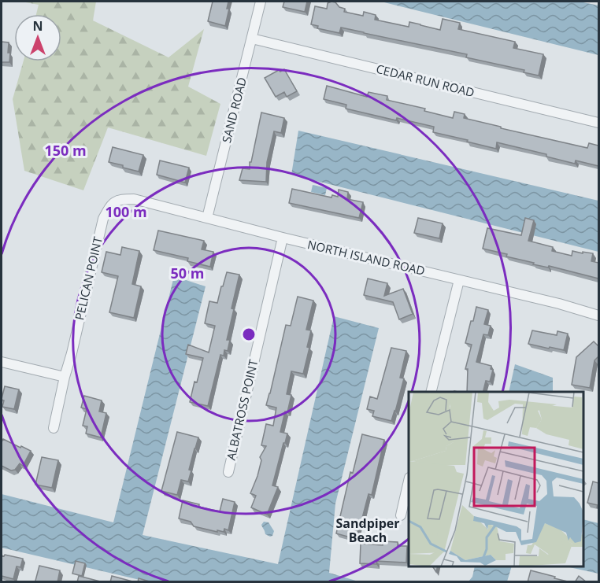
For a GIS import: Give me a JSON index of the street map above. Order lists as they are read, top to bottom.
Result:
{
  "streets": {
    "street": [
      "CEDAR RUN ROAD",
      "SAND ROAD",
      "NORTH ISLAND ROAD",
      "PELICAN POINT",
      "ALBATROSS POINT"
    ]
  },
  "crossings": [
    ["CEDAR RUN ROAD", "SAND ROAD"],
    ["SAND ROAD", "NORTH ISLAND ROAD"],
    ["NORTH ISLAND ROAD", "PELICAN POINT"],
    ["NORTH ISLAND ROAD", "ALBATROSS POINT"]
  ],
  "districts": ["Sandpiper Beach"],
  "north": "top",
  "rings": ["150 m", "100 m", "50 m"]
}
